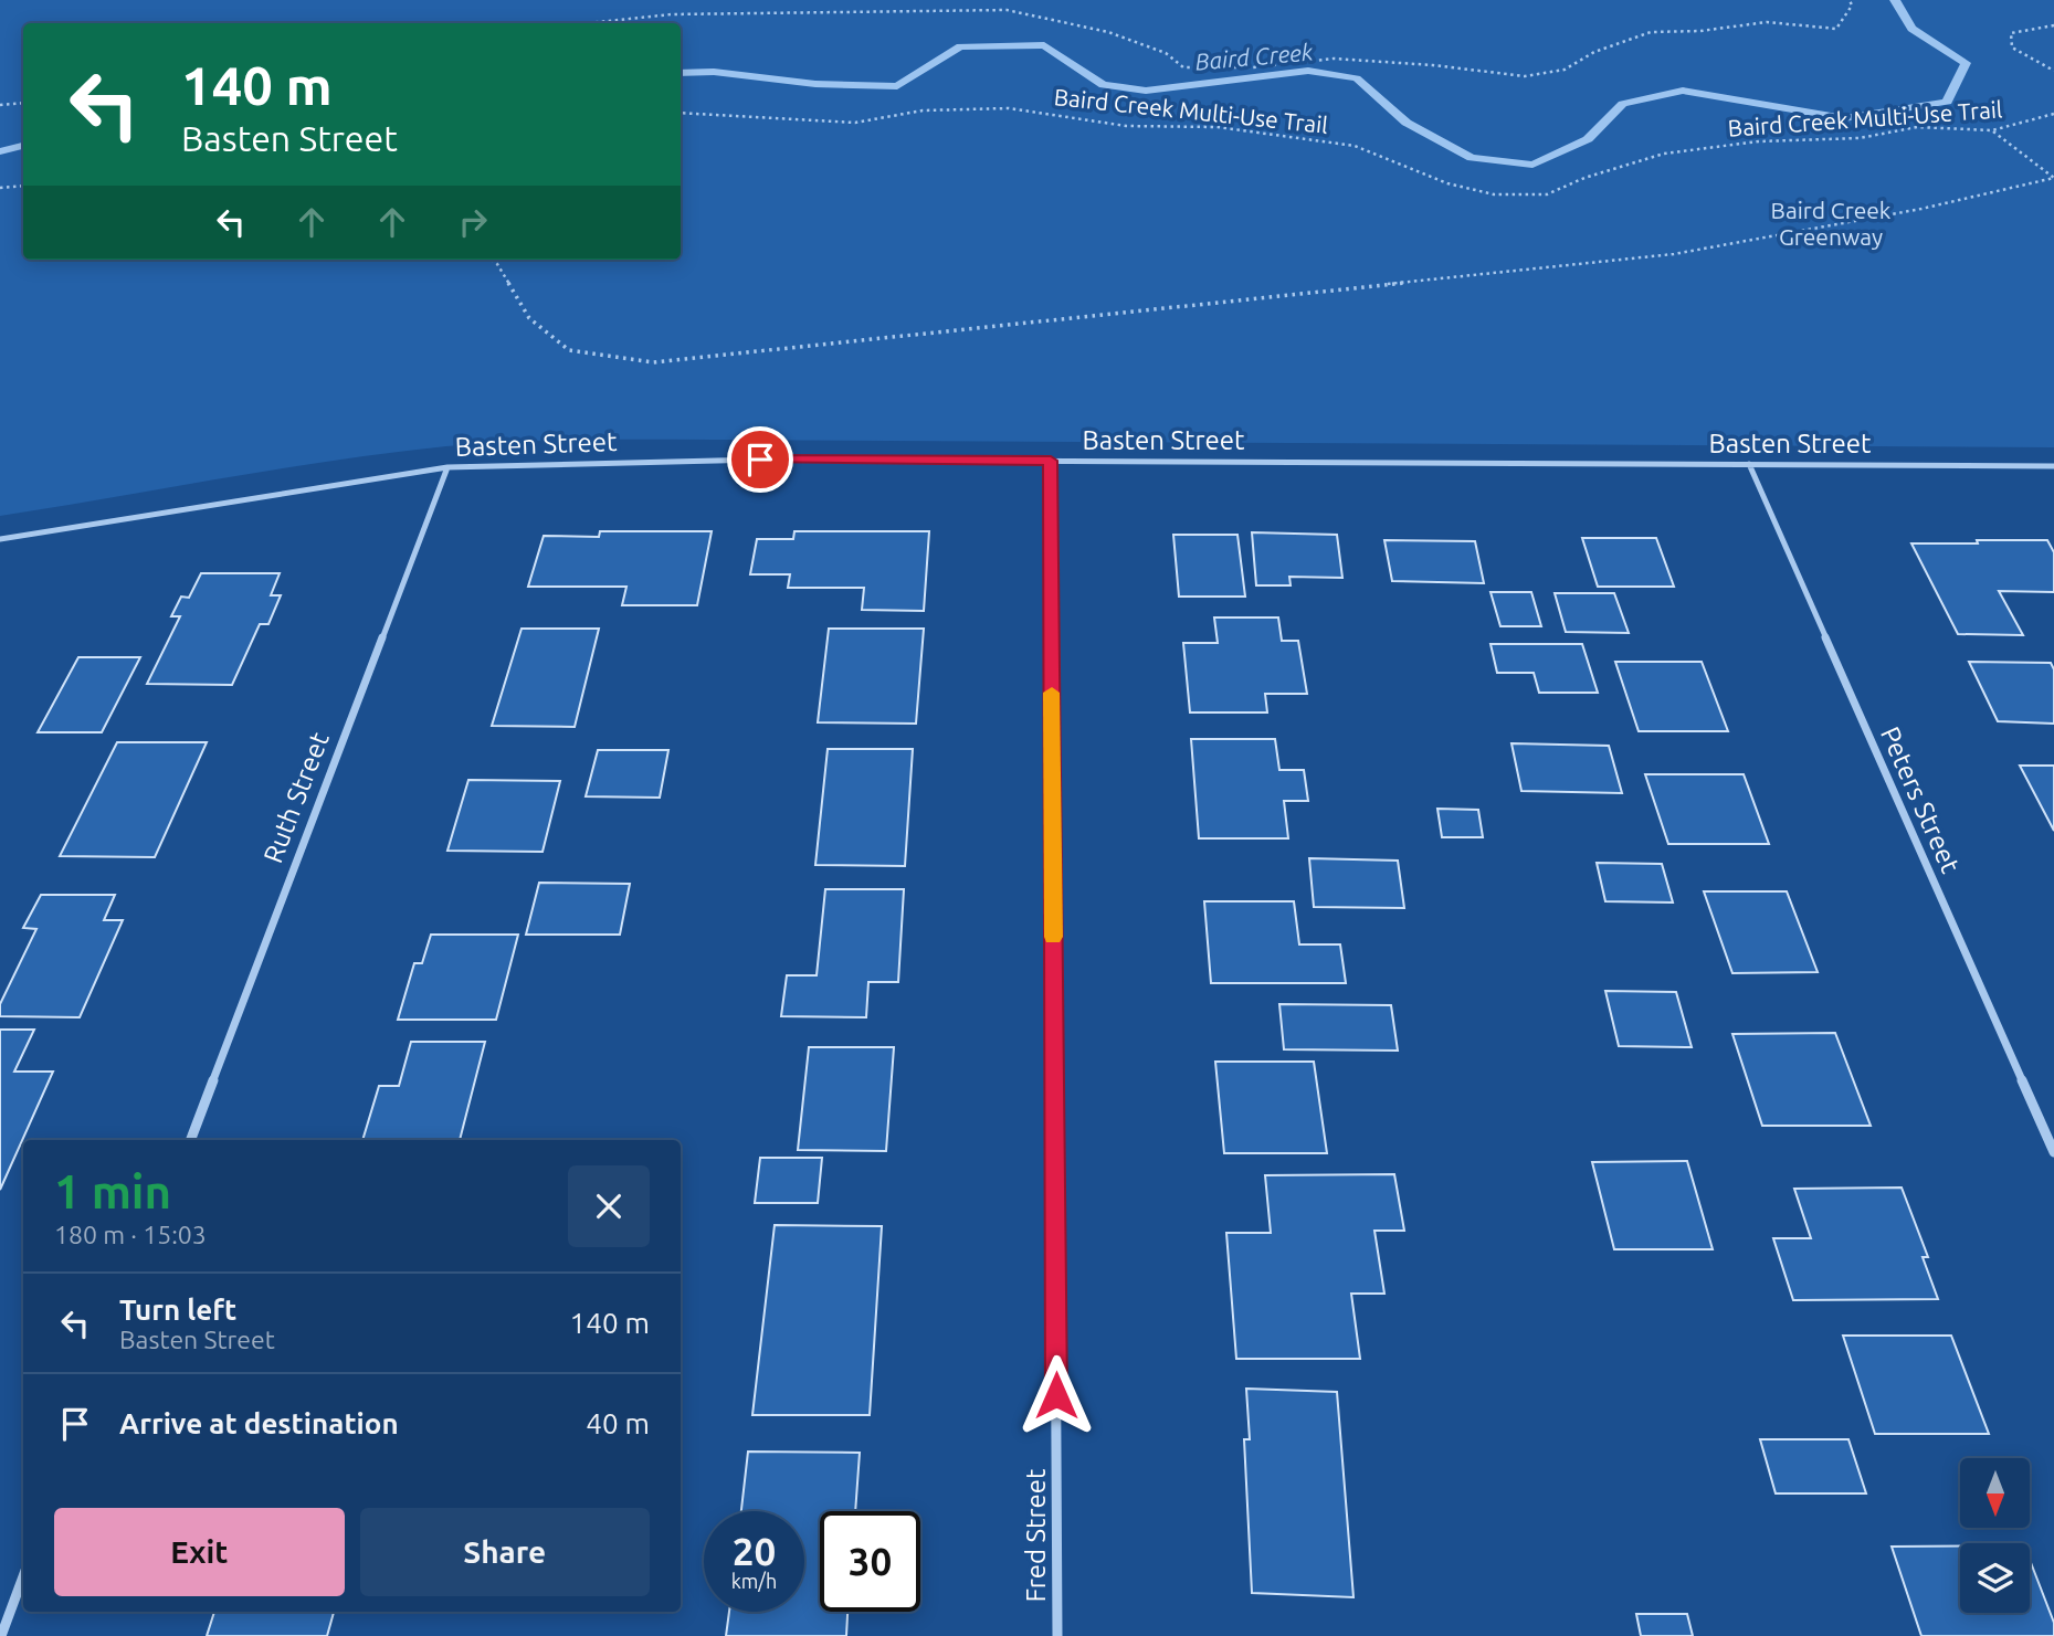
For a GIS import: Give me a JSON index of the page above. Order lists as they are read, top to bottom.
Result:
{
  "streets": {
    "street": [
      "Basten Street",
      "Ruth Street",
      "Peters Street",
      "Fred Street"
    ],
    "path": ["Baird Creek Multi-Use Trail"]
  },
  "crossings": [
    ["Basten Street", "Ruth Street"],
    ["Basten Street", "Peters Street"],
    ["Basten Street", "Fred Street"]
  ],
  "water": ["Baird Creek"],
  "parks": ["Baird Creek Greenway"],
  "north": "bottom",
  "page": {
    "turn": ["140 m", "Basten Street"],
    "heading": ["1 min", "180 m · 15:03"],
    "list": [
      {
        "name": "Turn left",
        "note": "Basten Street",
        "value": "140 m"
      },
      {
        "name": "Arrive at destination",
        "value": "40 m"
      }
    ],
    "buttons": ["Exit", "Share"],
    "speed": "20 km/h",
    "limit": "30"
  }
}
